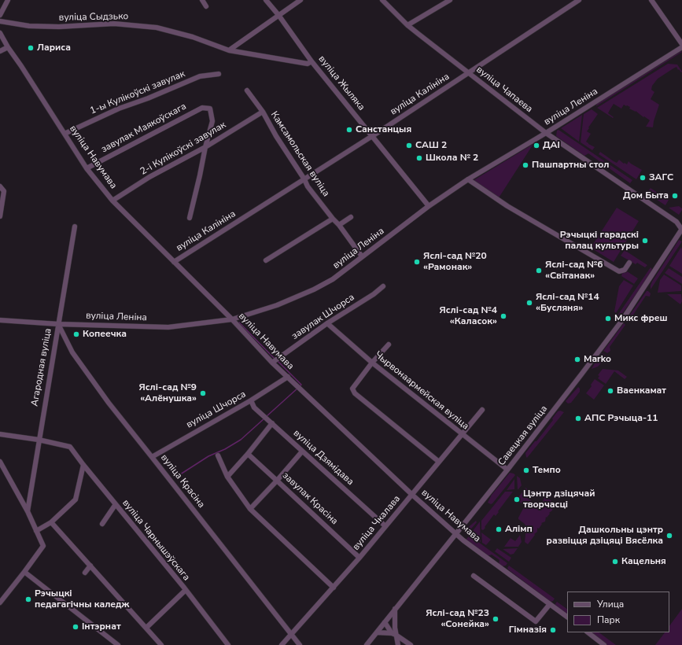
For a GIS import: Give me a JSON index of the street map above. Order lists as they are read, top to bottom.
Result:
{
  "streets": {
    "street": [
      "вуліца Сыдзько",
      "вуліца Жыляка",
      "вуліца Чапаева",
      "1-ы Кулікоўскі завулак",
      "вуліца Калініна",
      "вуліца Леніна",
      "завулак Маякоўскага",
      "2-і Кулікоўскі завулак",
      "Камсамольская вуліца",
      "вуліца Навумава",
      "завулак Шчорса",
      "Агародная вуліца",
      "Чырвонаармейская вуліца",
      "вуліца Шчорса",
      "Савецкая вуліца",
      "вуліца Дзямідава",
      "вуліца Красіна",
      "завулак Красіна",
      "вуліца Чкалава",
      "вуліца Чарнышэўскага"
    ]
  },
  "crossings": [
    ["вуліца Сыдзько", "вуліца Жыляка"],
    ["вуліца Жыляка", "вуліца Калініна"],
    ["вуліца Жыляка", "вуліца Леніна"],
    ["вуліца Чапаева", "вуліца Калініна"],
    ["вуліца Чапаева", "вуліца Леніна"],
    ["вуліца Чапаева", "Савецкая вуліца"],
    ["1-ы Кулікоўскі завулак", "вуліца Навумава"],
    ["вуліца Калініна", "Камсамольская вуліца"],
    ["вуліца Калініна", "вуліца Навумава"],
    ["вуліца Леніна", "Камсамольская вуліца"],
    ["вуліца Леніна", "вуліца Навумава"],
    ["вуліца Леніна", "Агародная вуліца"],
    ["вуліца Леніна", "вуліца Красіна"],
    ["завулак Маякоўскага", "2-і Кулікоўскі завулак"],
    ["завулак Маякоўскага", "вуліца Навумава"],
    ["2-і Кулікоўскі завулак", "Камсамольская вуліца"],
    ["2-і Кулікоўскі завулак", "вуліца Навумава"],
    ["вуліца Навумава", "завулак Шчорса"],
    ["вуліца Навумава", "вуліца Шчорса"],
    ["вуліца Навумава", "Савецкая вуліца"],
    ["вуліца Навумава", "вуліца Чкалава"],
    ["завулак Шчорса", "Чырвонаармейская вуліца"],
    ["Агародная вуліца", "вуліца Красіна"],
    ["Агародная вуліца", "вуліца Чарнышэўскага"],
    ["Чырвонаармейская вуліца", "Савецкая вуліца"],
    ["Чырвонаармейская вуліца", "вуліца Чкалава"],
    ["вуліца Шчорса", "вуліца Дзямідава"],
    ["вуліца Шчорса", "вуліца Красіна"],
    ["вуліца Дзямідава", "вуліца Чкалава"],
    ["вуліца Красіна", "вуліца Чкалава"],
    ["завулак Красіна", "вуліца Чкалава"]
  ],
  "places": [
    "Лариса",
    "Санстанцыя",
    "САШ 2",
    "ДАІ",
    "Школа № 2",
    "Пашпартны стол",
    "ЗАГС",
    "Дом Быта",
    "Рэчыцкі гарадскі палац культуры",
    "Яслі-сад №20 «Рамонак»",
    "Яслі-сад №6 «Світанак»",
    "Яслі-сад №14 «Бусляня»",
    "Яслі-сад №4 «Каласок»",
    "Микс фреш",
    "Копеечка",
    "Marko",
    "Ваенкамат",
    "Яслі-сад №9 «Алёнушка»",
    "АПС Рэчыца-11",
    "Темпо",
    "Цэнтр дзіцячай творчасці",
    "Алімп",
    "Дашкольны цэнтр развіцця дзіцяці Вясёлка",
    "Кацельня",
    "Рэчыцкі педагагічны каледж",
    "Яслі-сад №23 «Сонейка»",
    "Інтэрнат",
    "Гімназія"
  ],
  "legend": ["Улица", "Парк"]
}
